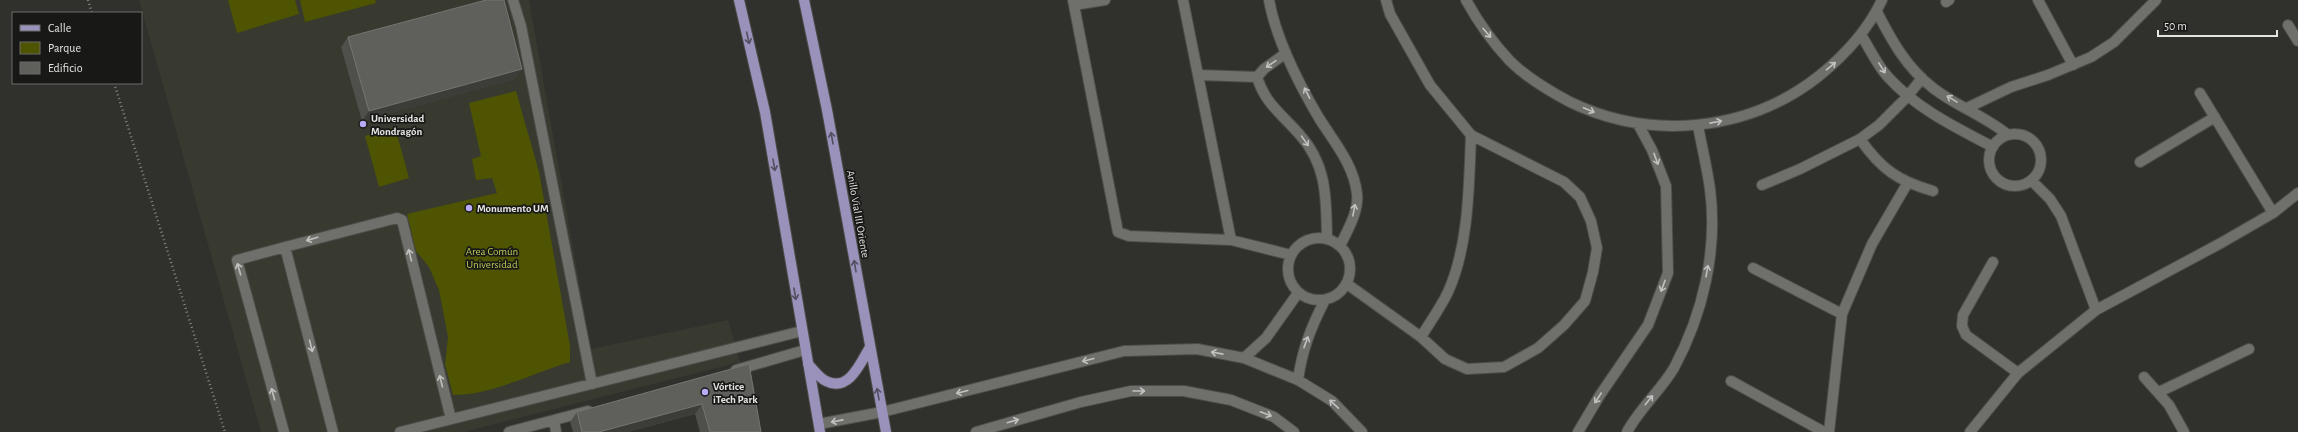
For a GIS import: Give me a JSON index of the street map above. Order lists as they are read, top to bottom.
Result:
{
  "streets": {
    "main road": ["Anillo Vial III Oriente"]
  },
  "parks": ["Area Común Universidad"],
  "places": ["Universidad Mondragón", "Monumento UM", "Vórtice iTech Park"],
  "legend": ["Calle", "Parque", "Edificio"],
  "scale_bar": "50 m"
}
